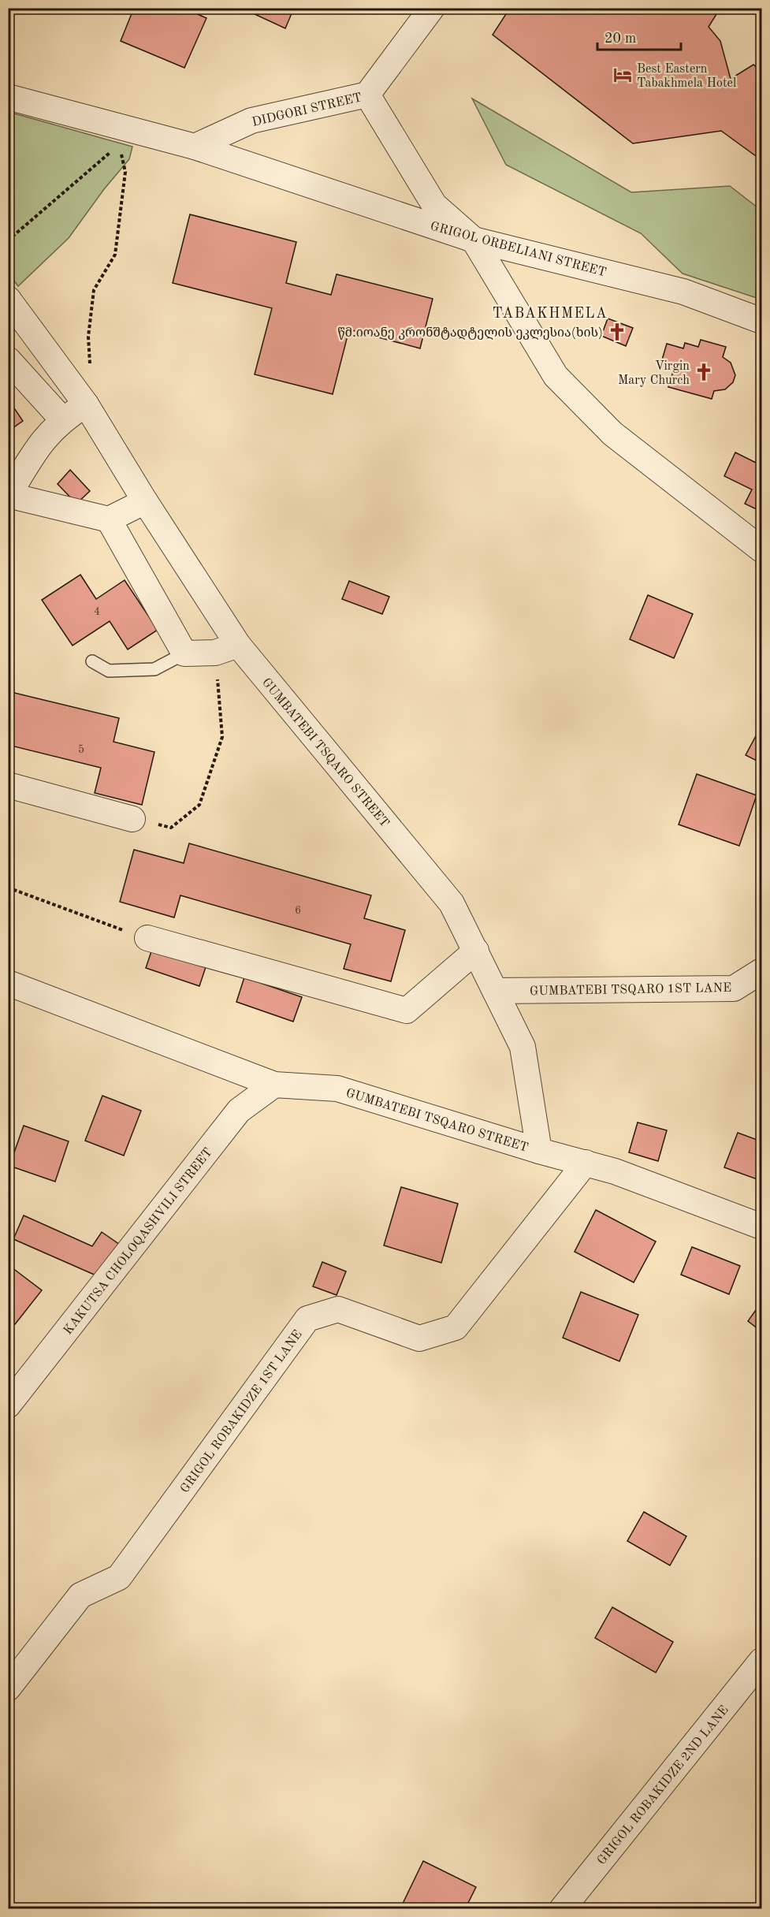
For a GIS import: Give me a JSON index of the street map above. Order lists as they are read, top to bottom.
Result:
{
  "streets": {
    "street": [
      "DIDGORI STREET",
      "GRIGOL ORBELIANI STREET",
      "GUMBATEBI TSQARO STREET",
      "GUMBATEBI TSQARO 1ST LANE",
      "KAKUTSA CHOLOQASHVILI STREET",
      "GRIGOL ROBAKIDZE 1ST LANE",
      "GRIGOL ROBAKIDZE 2ND LANE"
    ]
  },
  "crossings": [
    ["DIDGORI STREET", "GRIGOL ORBELIANI STREET"],
    ["GUMBATEBI TSQARO STREET", "GUMBATEBI TSQARO 1ST LANE"],
    ["GUMBATEBI TSQARO STREET", "KAKUTSA CHOLOQASHVILI STREET"]
  ],
  "districts": ["TABAKHMELA"],
  "places": {
    "hotel": ["Best Eastern Tabakhmela Hotel"],
    "church": ["წმ.იოანე კრონშტადტელის ეკლესია(ხის)", "Virgin Mary Church"]
  },
  "house_numbers": ["4", "5", "6"],
  "scale_bar": "20 m"
}
